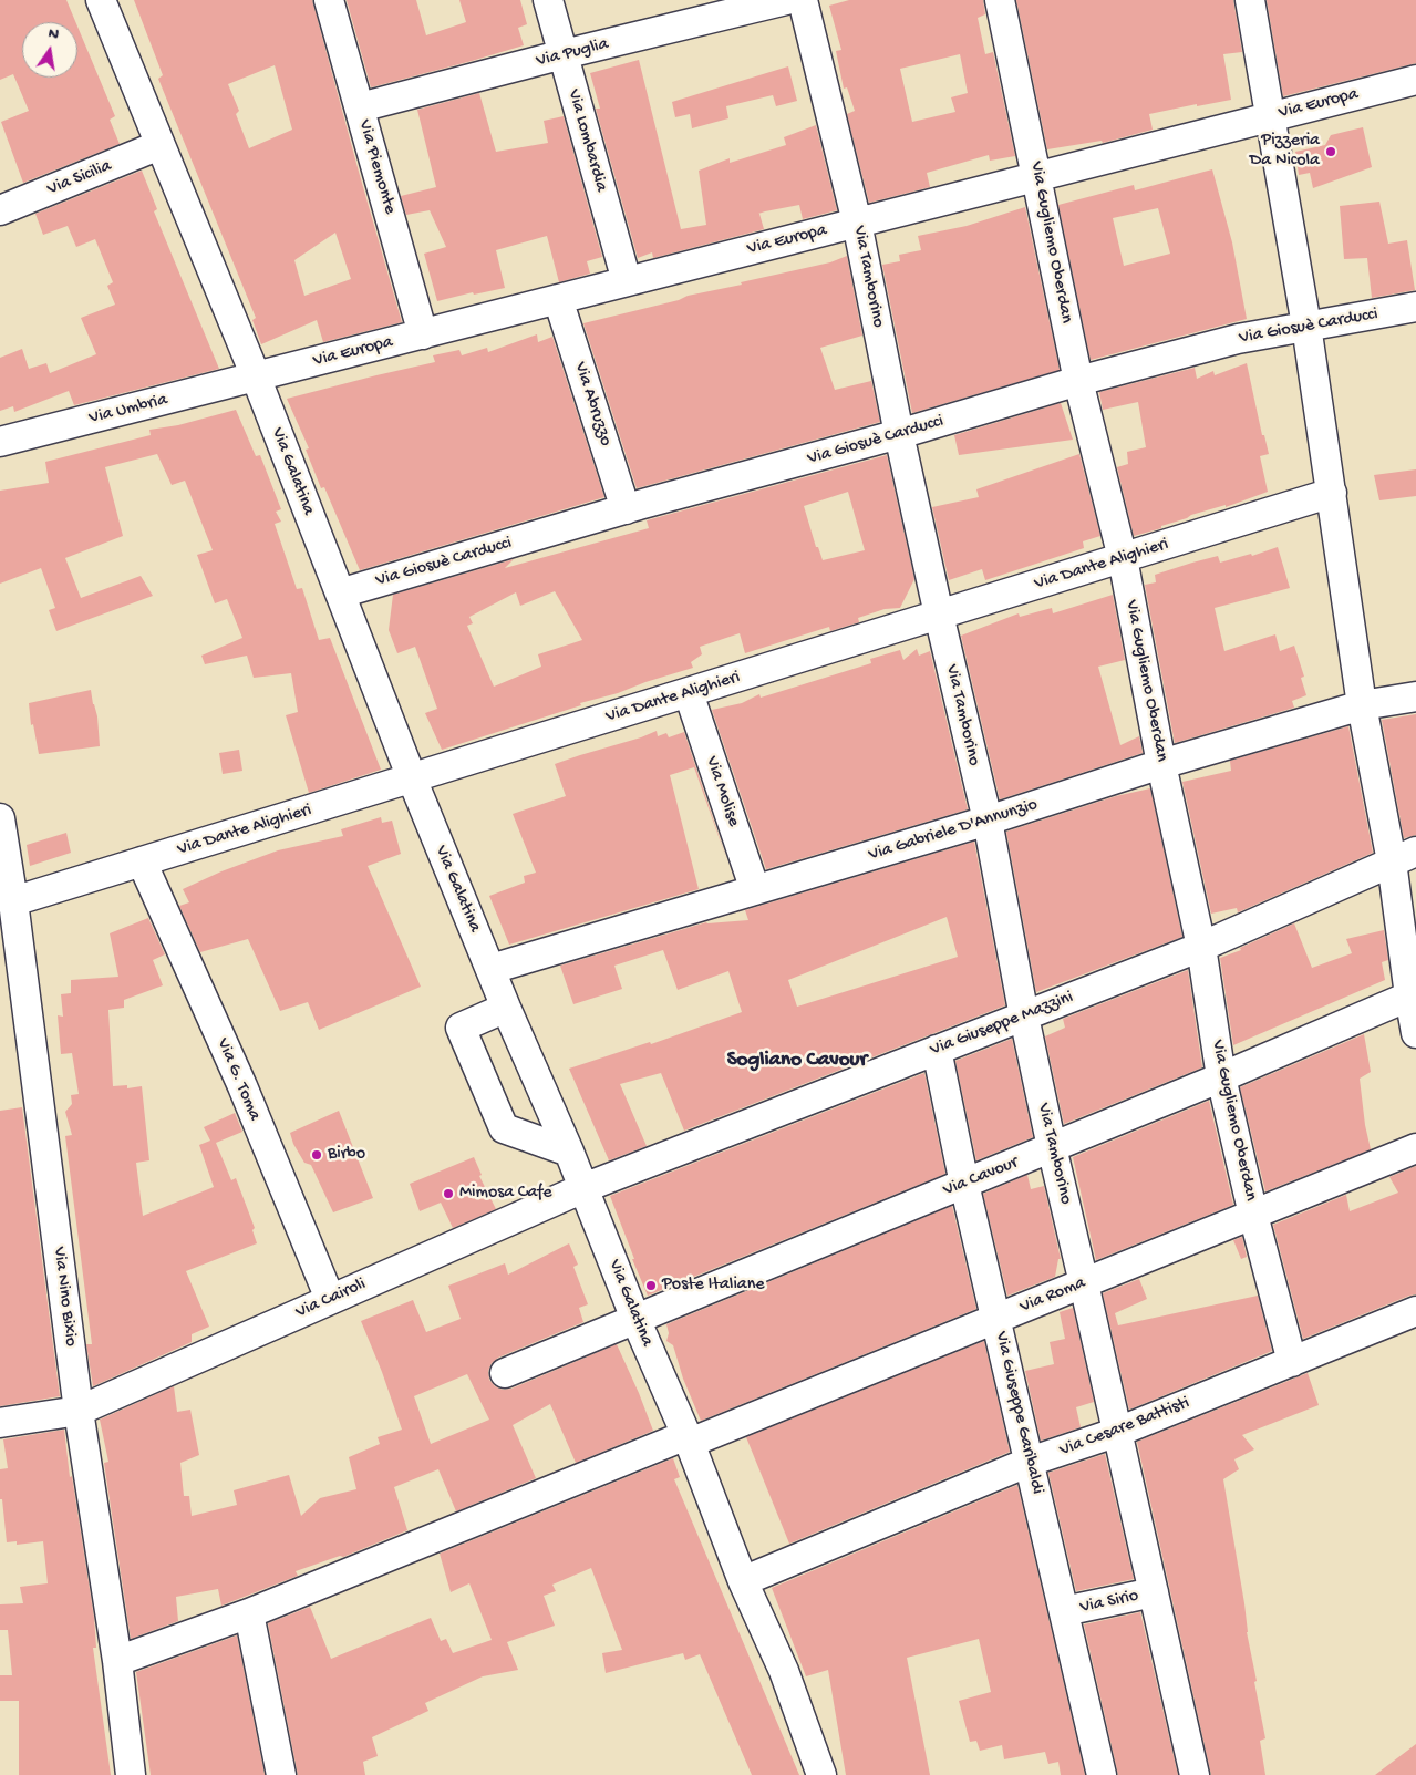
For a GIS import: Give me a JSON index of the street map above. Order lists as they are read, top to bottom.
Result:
{
  "streets": {
    "street": [
      "Via Puglia",
      "Via Europa",
      "Via Lombardia",
      "Via Piemonte",
      "Via Sicilia",
      "Via Gugliemo Oberdan",
      "Via Tamborino",
      "Via Giosuè Carducci",
      "Via Abruzzo",
      "Via Umbria",
      "Via Galatina",
      "Via Dante Alighieri",
      "Via Molise",
      "Via Gabriele D'Annunzio",
      "Via Giuseppe Mazzini",
      "Via G. Toma",
      "Via Cavour",
      "Via Roma",
      "Via Nino Bixio",
      "Via Cairoli",
      "Via Giuseppe Garibaldi",
      "Via Cesare Battisti",
      "Via Sirio"
    ]
  },
  "crossings": [
    ["Via Puglia", "Via Lombardia"],
    ["Via Puglia", "Via Piemonte"],
    ["Via Europa", "Via Lombardia"],
    ["Via Europa", "Via Piemonte"],
    ["Via Europa", "Via Gugliemo Oberdan"],
    ["Via Europa", "Via Tamborino"],
    ["Via Europa", "Via Abruzzo"],
    ["Via Europa", "Via Umbria"],
    ["Via Europa", "Via Galatina"],
    ["Via Sicilia", "Via Galatina"],
    ["Via Gugliemo Oberdan", "Via Giosuè Carducci"],
    ["Via Gugliemo Oberdan", "Via Dante Alighieri"],
    ["Via Gugliemo Oberdan", "Via Gabriele D'Annunzio"],
    ["Via Gugliemo Oberdan", "Via Giuseppe Mazzini"],
    ["Via Gugliemo Oberdan", "Via Cavour"],
    ["Via Gugliemo Oberdan", "Via Roma"],
    ["Via Gugliemo Oberdan", "Via Cesare Battisti"],
    ["Via Tamborino", "Via Giosuè Carducci"],
    ["Via Tamborino", "Via Dante Alighieri"],
    ["Via Tamborino", "Via Gabriele D'Annunzio"],
    ["Via Tamborino", "Via Giuseppe Mazzini"],
    ["Via Tamborino", "Via Cavour"],
    ["Via Tamborino", "Via Roma"],
    ["Via Tamborino", "Via Cesare Battisti"],
    ["Via Tamborino", "Via Sirio"],
    ["Via Giosuè Carducci", "Via Abruzzo"],
    ["Via Giosuè Carducci", "Via Galatina"],
    ["Via Umbria", "Via Galatina"],
    ["Via Galatina", "Via Dante Alighieri"],
    ["Via Galatina", "Via Gabriele D'Annunzio"],
    ["Via Galatina", "Via Giuseppe Mazzini"],
    ["Via Galatina", "Via Cavour"],
    ["Via Galatina", "Via Roma"],
    ["Via Galatina", "Via Cairoli"],
    ["Via Galatina", "Via Cesare Battisti"],
    ["Via Dante Alighieri", "Via Molise"],
    ["Via Dante Alighieri", "Via G. Toma"],
    ["Via Dante Alighieri", "Via Nino Bixio"],
    ["Via Molise", "Via Gabriele D'Annunzio"],
    ["Via Giuseppe Mazzini", "Via Cairoli"],
    ["Via Giuseppe Mazzini", "Via Giuseppe Garibaldi"],
    ["Via G. Toma", "Via Cairoli"],
    ["Via Cavour", "Via Giuseppe Garibaldi"],
    ["Via Roma", "Via Nino Bixio"],
    ["Via Roma", "Via Giuseppe Garibaldi"],
    ["Via Nino Bixio", "Via Cairoli"],
    ["Via Giuseppe Garibaldi", "Via Cesare Battisti"],
    ["Via Giuseppe Garibaldi", "Via Sirio"]
  ],
  "districts": ["Sogliano Cavour"],
  "places": [
    "Pizzeria Da Nicola",
    "Birbo",
    "Mimosa Cafe",
    "Poste Italiane"
  ],
  "north": "top"
}
